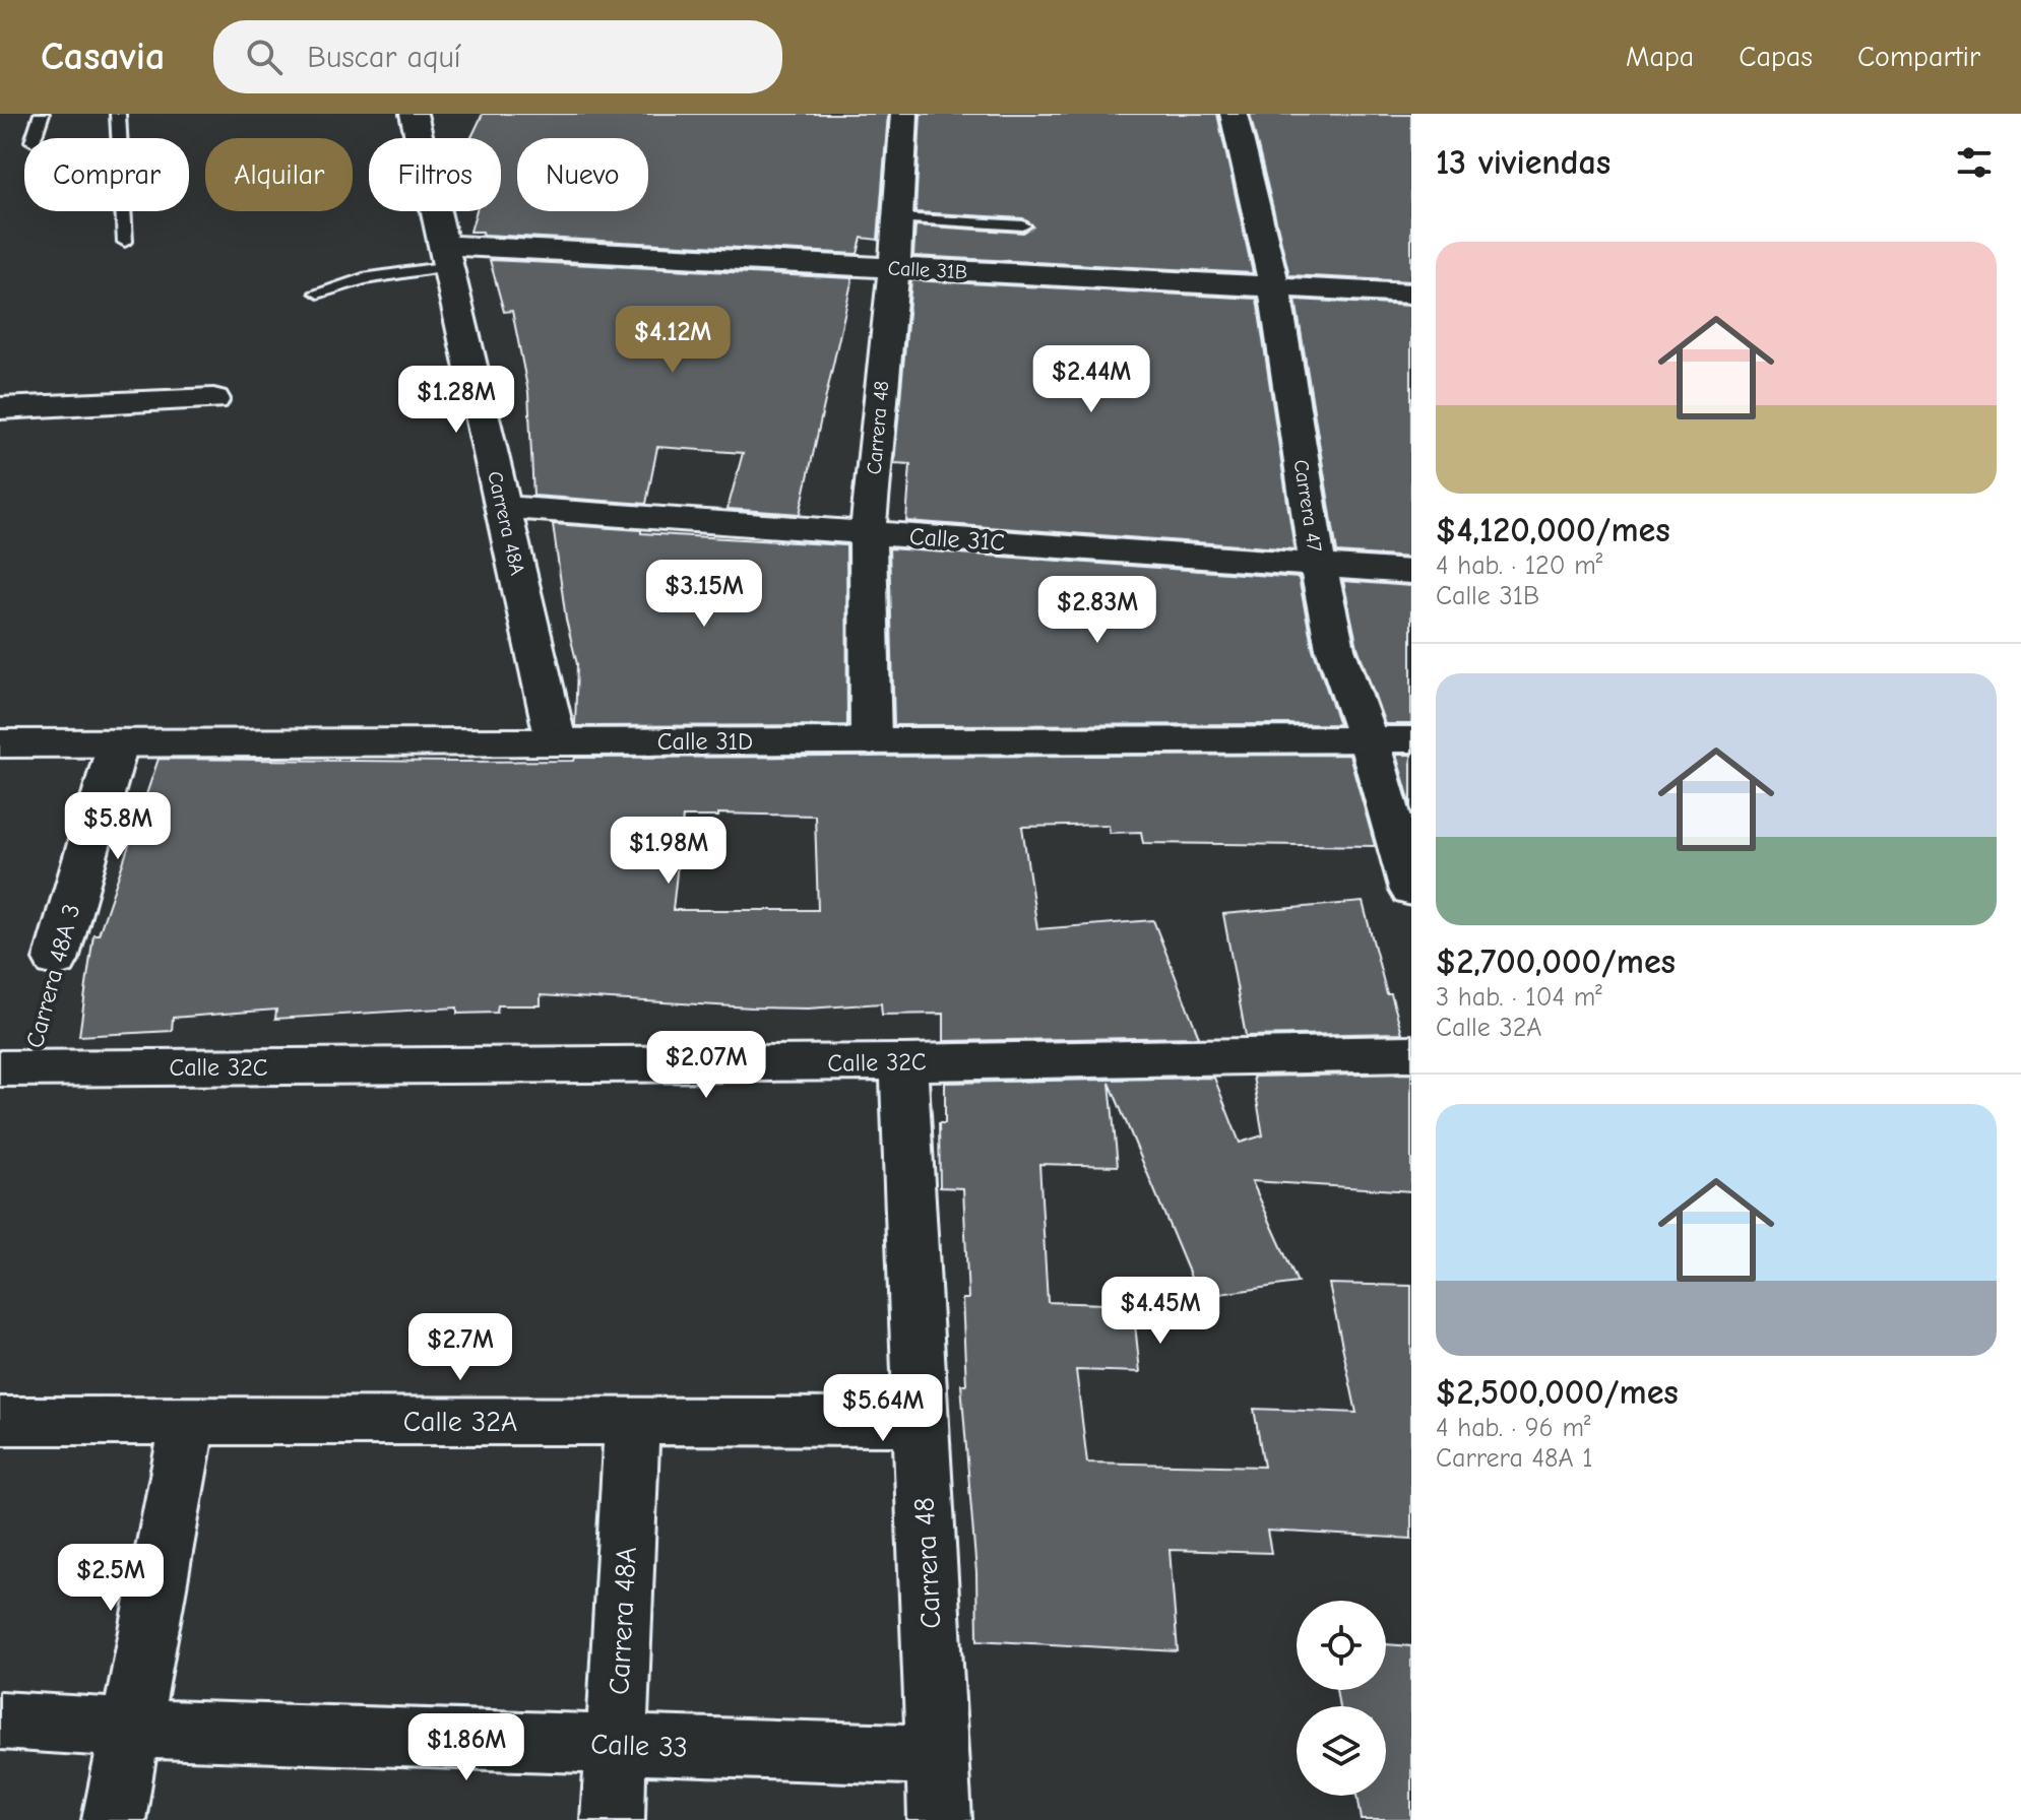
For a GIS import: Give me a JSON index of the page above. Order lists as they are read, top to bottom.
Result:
{
  "streets": {
    "street": [
      "Calle 31B",
      "Carrera 48",
      "Carrera 47",
      "Carrera 48A",
      "Calle 31C",
      "Calle 31D",
      "Carrera 48A 3",
      "Calle 32C",
      "Calle 32A",
      "Calle 33"
    ]
  },
  "crossings": [
    ["Calle 31B", "Carrera 48"],
    ["Calle 31B", "Carrera 47"],
    ["Calle 31B", "Carrera 48A"],
    ["Carrera 48", "Calle 31C"],
    ["Carrera 48", "Calle 31D"],
    ["Carrera 48", "Calle 32C"],
    ["Carrera 48", "Calle 32A"],
    ["Carrera 48", "Calle 33"],
    ["Carrera 47", "Calle 31C"],
    ["Carrera 47", "Calle 31D"],
    ["Carrera 48A", "Calle 31C"],
    ["Carrera 48A", "Calle 31D"],
    ["Carrera 48A", "Calle 32A"],
    ["Carrera 48A", "Calle 33"],
    ["Calle 31D", "Carrera 48A 3"],
    ["Carrera 48A 3", "Calle 32C"]
  ],
  "page": {
    "header": "Casavia",
    "search": "Buscar aquí",
    "nav": ["Mapa", "Capas", "Compartir"],
    "heading": "13 viviendas",
    "chip": [
      "Comprar",
      "Alquilar",
      "Filtros",
      "Nuevo"
    ],
    "list": [
      {
        "name": "$4,120,000/mes",
        "note": "4 hab. · 120 m² · Calle 31B"
      },
      {
        "name": "$2,700,000/mes",
        "note": "3 hab. · 104 m² · Calle 32A"
      },
      {
        "name": "$2,500,000/mes",
        "note": "4 hab. · 96 m² · Carrera 48A 1"
      }
    ],
    "price": [
      "$4.12M",
      "$2.44M",
      "$1.28M",
      "$3.15M",
      "$2.83M",
      "$5.8M",
      "$1.98M",
      "$2.07M",
      "$4.45M",
      "$2.7M",
      "$5.64M",
      "$2.5M",
      "$1.86M"
    ]
  }
}
